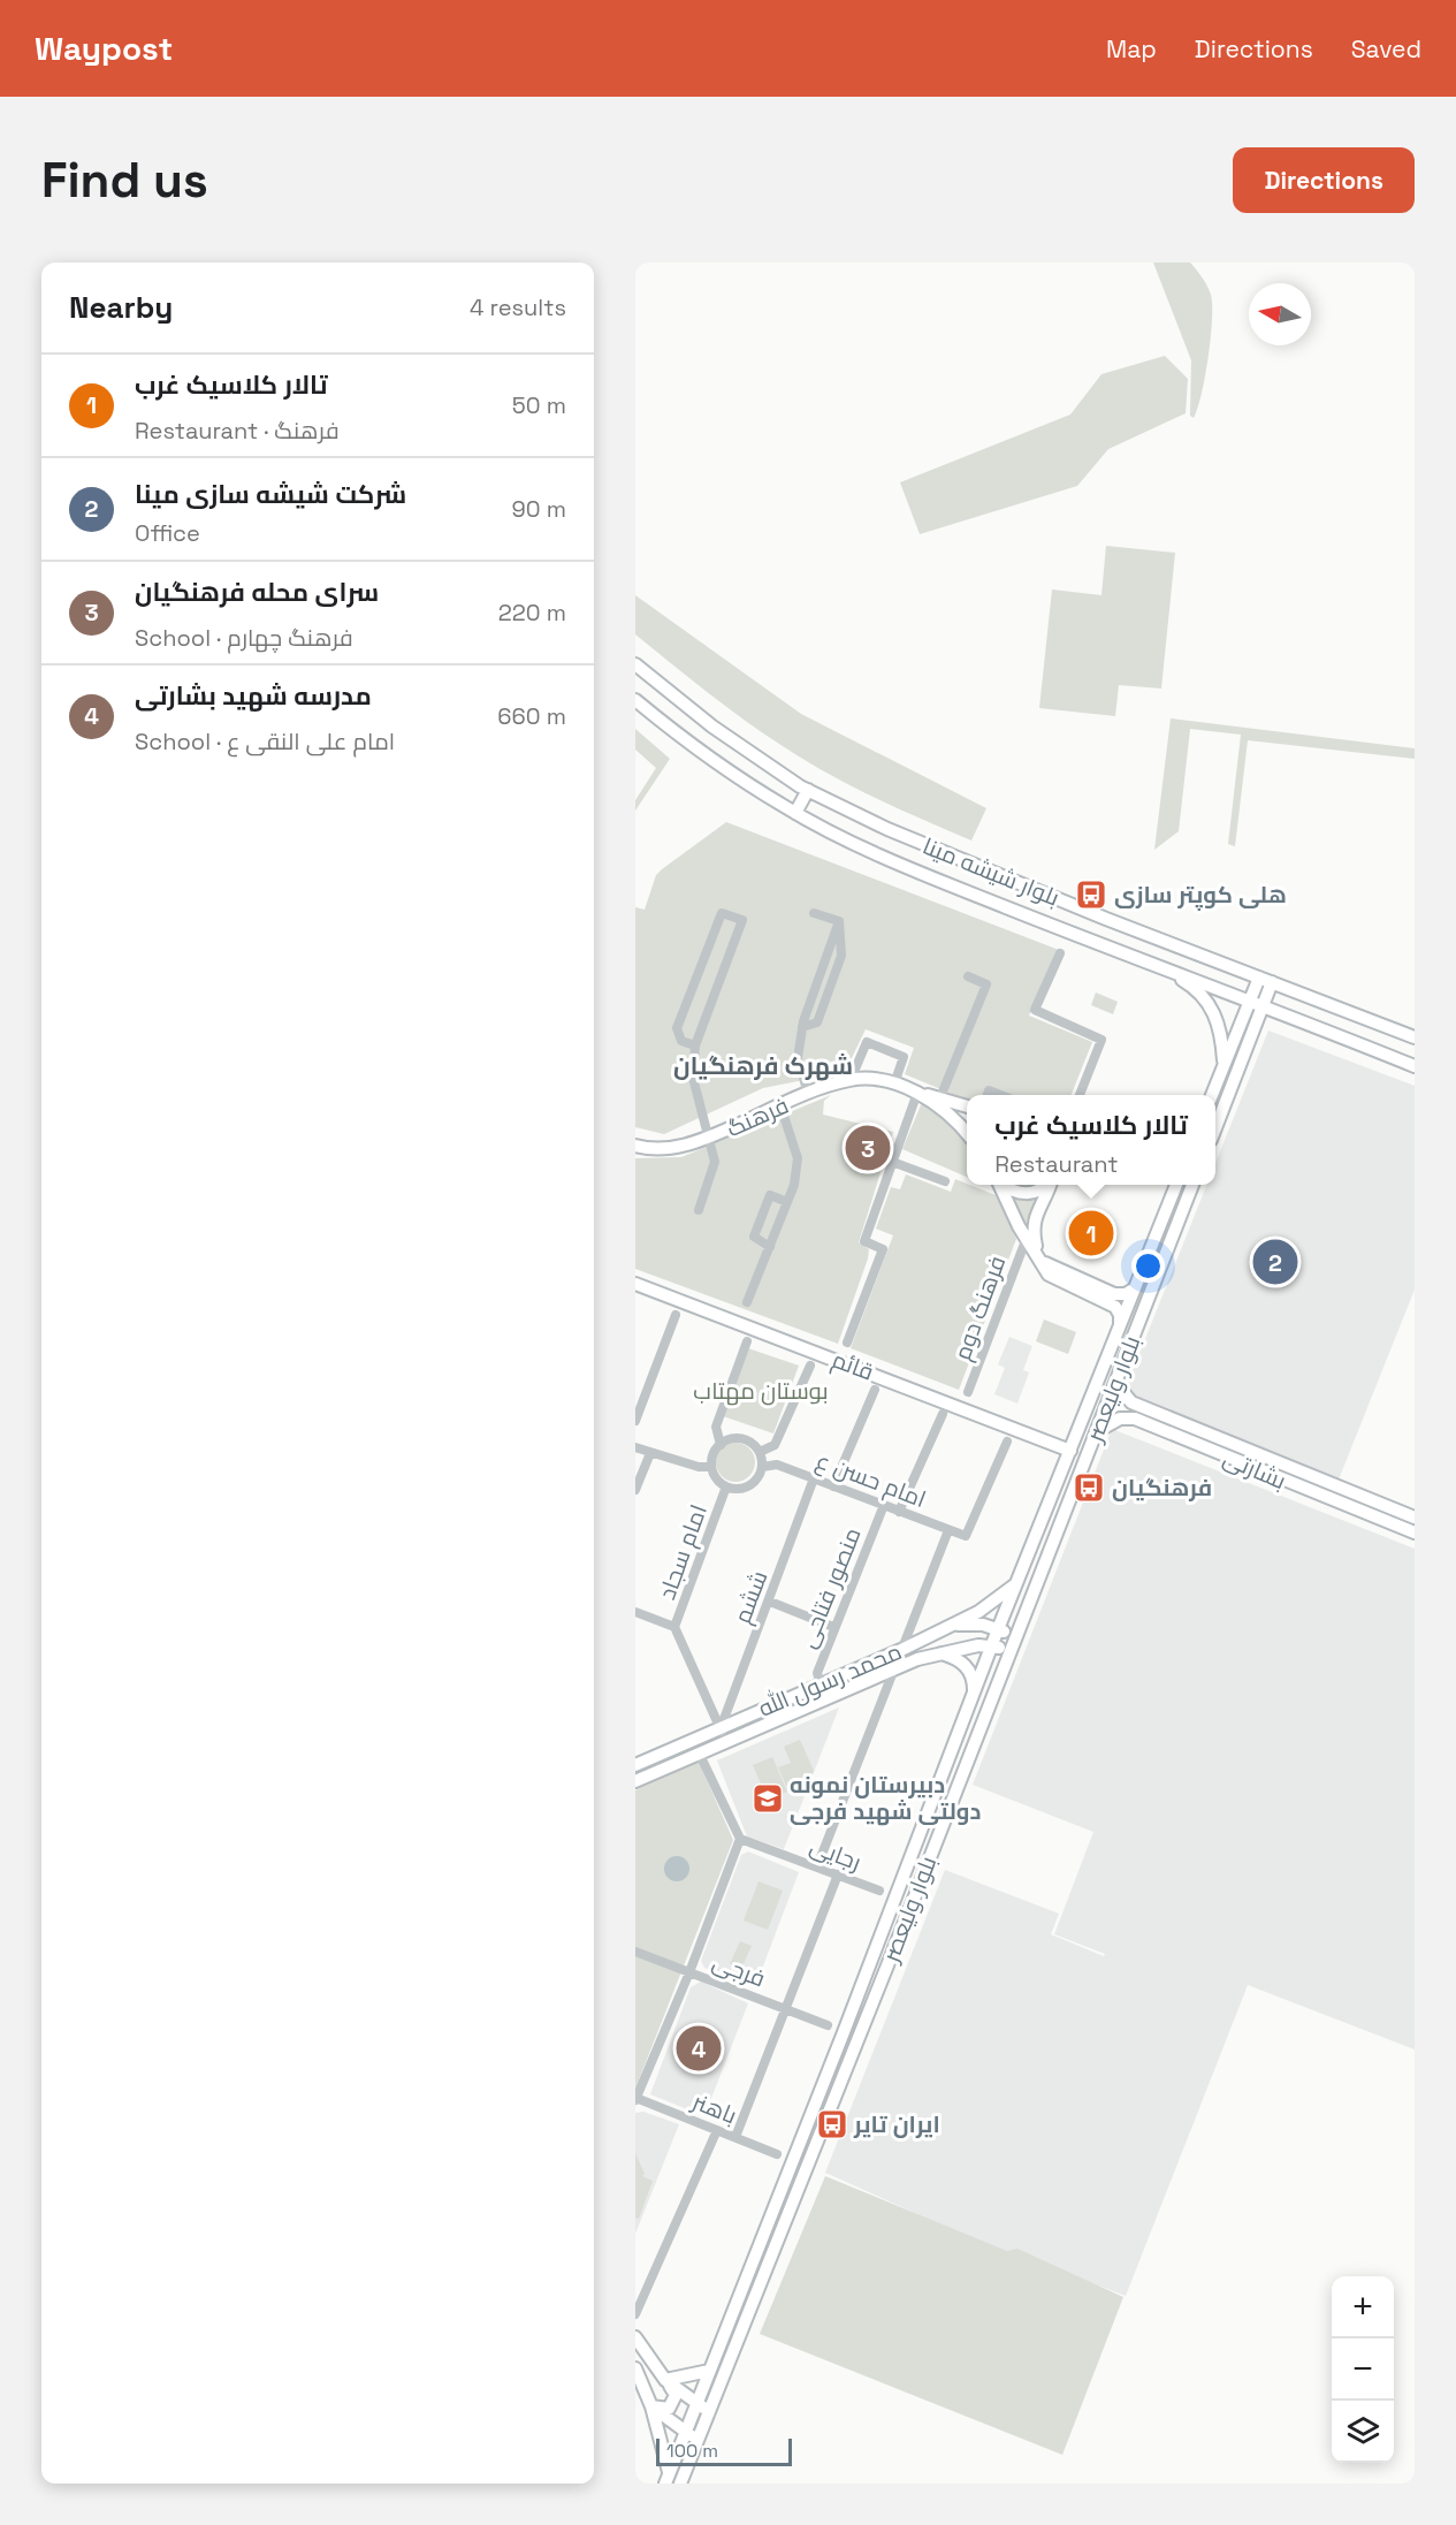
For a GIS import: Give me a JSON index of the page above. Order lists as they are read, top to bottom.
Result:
{
  "streets": {
    "main road": [
      "بلوار شیشه مینا",
      "فرهنگ",
      "قائم",
      "بلوار ولیعصر",
      "بشارتی",
      "محمد رسول الله"
    ],
    "street": [
      "فرهنگ دوم",
      "امام حسن ع",
      "امام سجاد",
      "منصور فتاحی",
      "ششم",
      "رجایی",
      "فرجی",
      "باهنر"
    ]
  },
  "crossings": [
    ["قائم", "بلوار ولیعصر"],
    ["بلوار ولیعصر", "بشارتی"],
    ["بلوار ولیعصر", "محمد رسول الله"],
    ["امام حسن ع", "امام سجاد"],
    ["امام حسن ع", "منصور فتاحی"],
    ["امام حسن ع", "ششم"],
    ["امام سجاد", "ششم"],
    ["امام سجاد", "محمد رسول الله"],
    ["منصور فتاحی", "محمد رسول الله"],
    ["ششم", "محمد رسول الله"]
  ],
  "districts": ["شهرک فرهنگیان"],
  "parks": ["بوستان مهتاب"],
  "places": {
    "bus stop": ["هلی کوپتر سازی", "فرهنگیان", "ایران تایر"],
    "school or university": ["دبیرستان نمونه دولتی شهید فرجی"]
  },
  "scale_bar": "100 m",
  "north": "left",
  "page": {
    "header": "Waypost",
    "nav": ["Map", "Directions", "Saved"],
    "buttons": "Directions",
    "title": "Find us",
    "heading": ["Nearby", "4 results"],
    "list": [
      {
        "mark": "1",
        "name": "تالار کلاسیک غرب",
        "note": "Restaurant · فرهنگ",
        "value": "50 m"
      },
      {
        "mark": "2",
        "name": "شرکت شیشه سازی مینا",
        "note": "Office",
        "value": "90 m"
      },
      {
        "mark": "3",
        "name": "سرای محله فرهنگیان",
        "note": "School · فرهنگ چهارم",
        "value": "220 m"
      },
      {
        "mark": "4",
        "name": "مدرسه شهید بشارتی",
        "note": "School · امام علی النقی ع",
        "value": "660 m"
      }
    ],
    "popup": ["تالار کلاسیک غرب", "Restaurant"],
    "pins": [
      "3",
      "1",
      "2",
      "4"
    ],
    "map_buttons": ["+", "−"],
    "scale": "100 m"
  }
}
